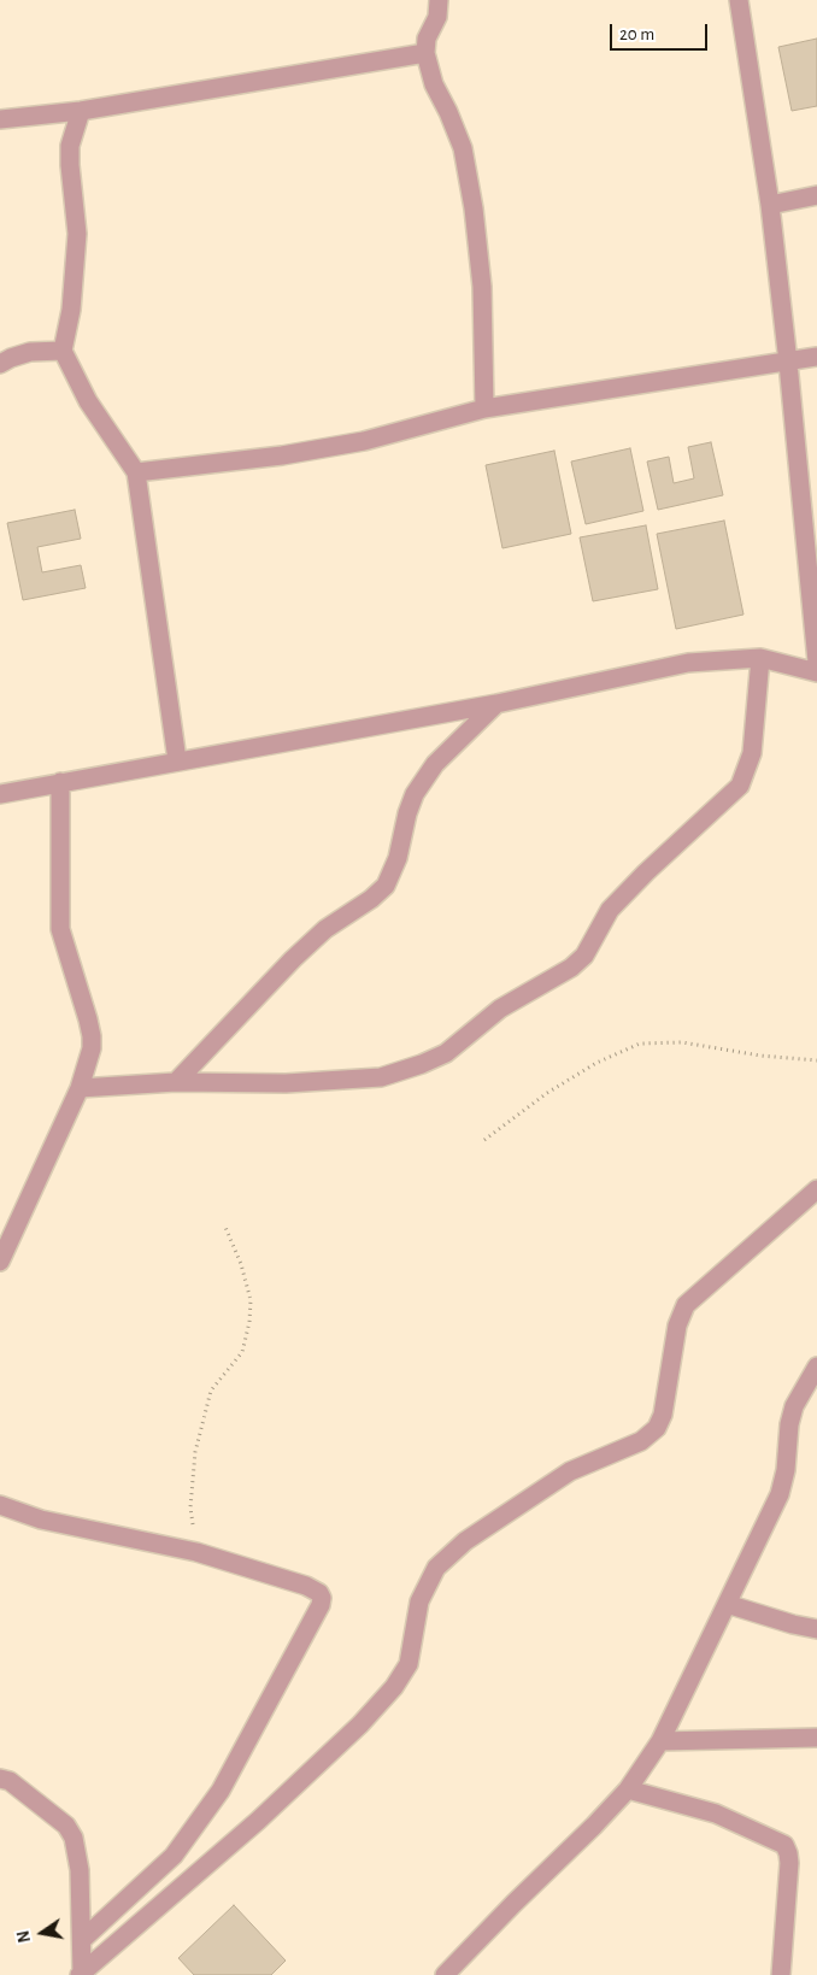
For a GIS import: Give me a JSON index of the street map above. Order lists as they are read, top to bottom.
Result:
{
  "scale_bar": "20 m",
  "north": "left"
}
